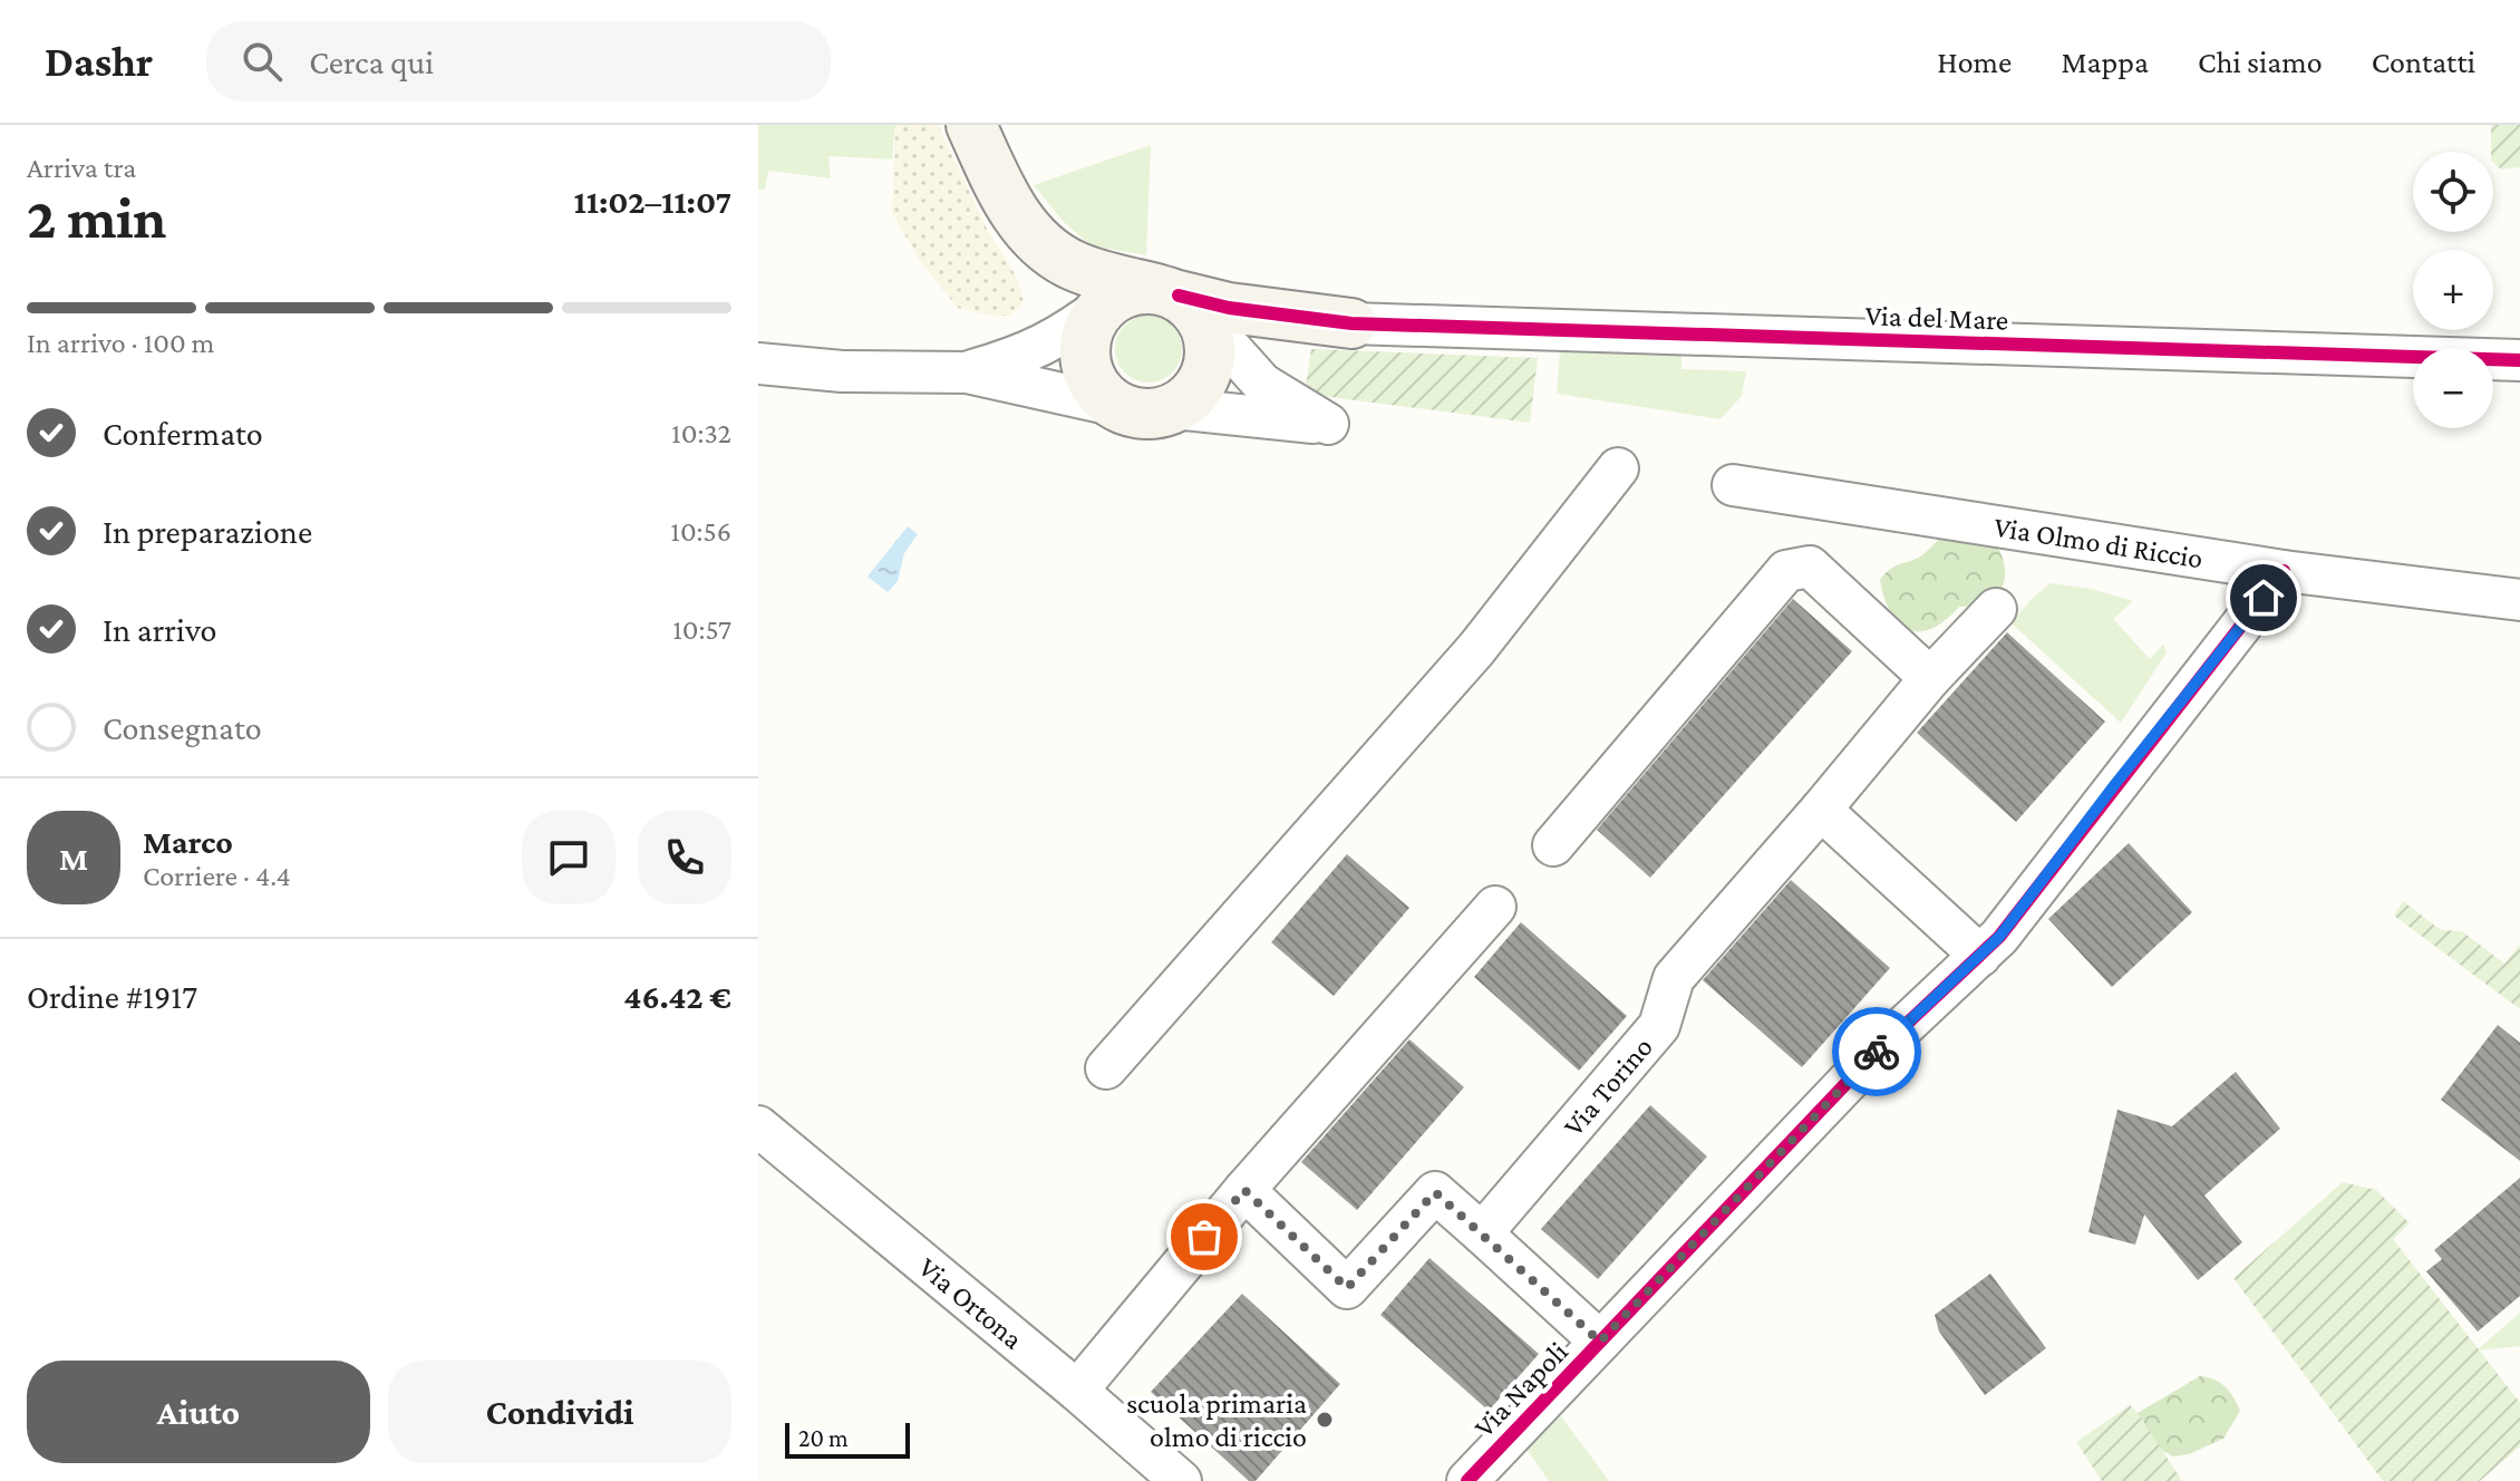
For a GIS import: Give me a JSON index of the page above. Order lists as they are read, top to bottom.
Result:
{
  "streets": {
    "street": [
      "Via del Mare",
      "Via Olmo di Riccio",
      "Via Torino",
      "Via Ortona",
      "Via Napoli"
    ]
  },
  "crossings": [
    ["Via Olmo di Riccio", "Via Napoli"]
  ],
  "places": ["scuola primaria olmo di riccio"],
  "scale_bar": "20 m",
  "page": {
    "header": "Dashr",
    "search": "Cerca qui",
    "nav": [
      "Home",
      "Mappa",
      "Chi siamo",
      "Contatti"
    ],
    "heading": ["2 min", "Arriva tra", "11:02–11:07"],
    "panel": [
      "Marco",
      "Corriere · 4.4",
      "Ordine #1917",
      "46.42 €"
    ],
    "map_buttons": ["+", "−"],
    "bar": "In arrivo · 100 m",
    "list": [
      ["Confermato", "10:32"],
      ["In preparazione", "10:56"],
      ["In arrivo", "10:57"],
      "Consegnato"
    ],
    "round": "M",
    "buttons": ["Aiuto", "Condividi"],
    "scale": "20 m"
  }
}
